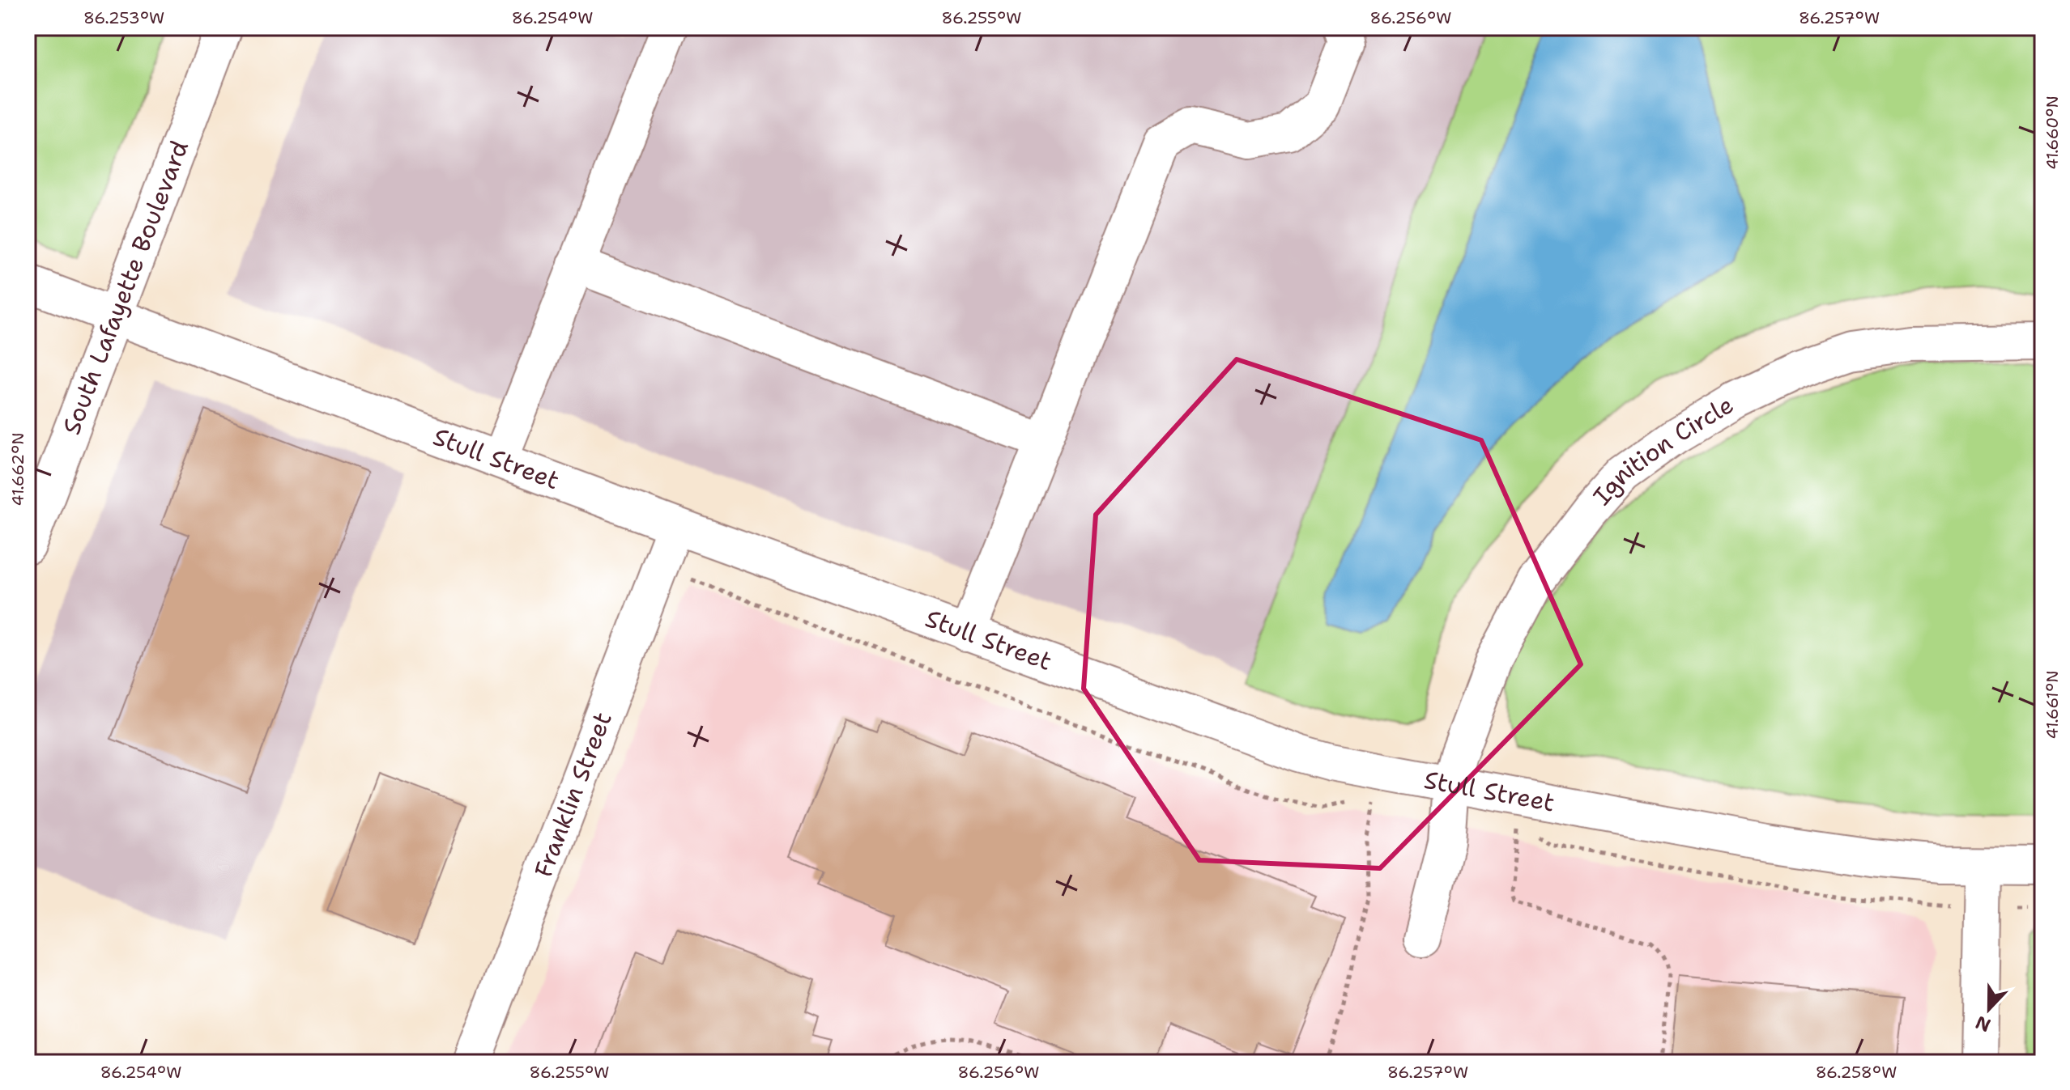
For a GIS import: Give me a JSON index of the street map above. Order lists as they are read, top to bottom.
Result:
{
  "streets": {
    "street": [
      "South Lafayette Boulevard",
      "Ignition Circle",
      "Stull Street",
      "Franklin Street"
    ]
  },
  "crossings": [
    ["South Lafayette Boulevard", "Stull Street"],
    ["Ignition Circle", "Stull Street"],
    ["Stull Street", "Franklin Street"]
  ],
  "north": "bottom",
  "coordinates": [
    "86.253°W",
    "86.254°W",
    "86.255°W",
    "86.256°W",
    "86.257°W",
    "41.660°N",
    "41.662°N",
    "41.661°N",
    "86.258°W"
  ]
}
